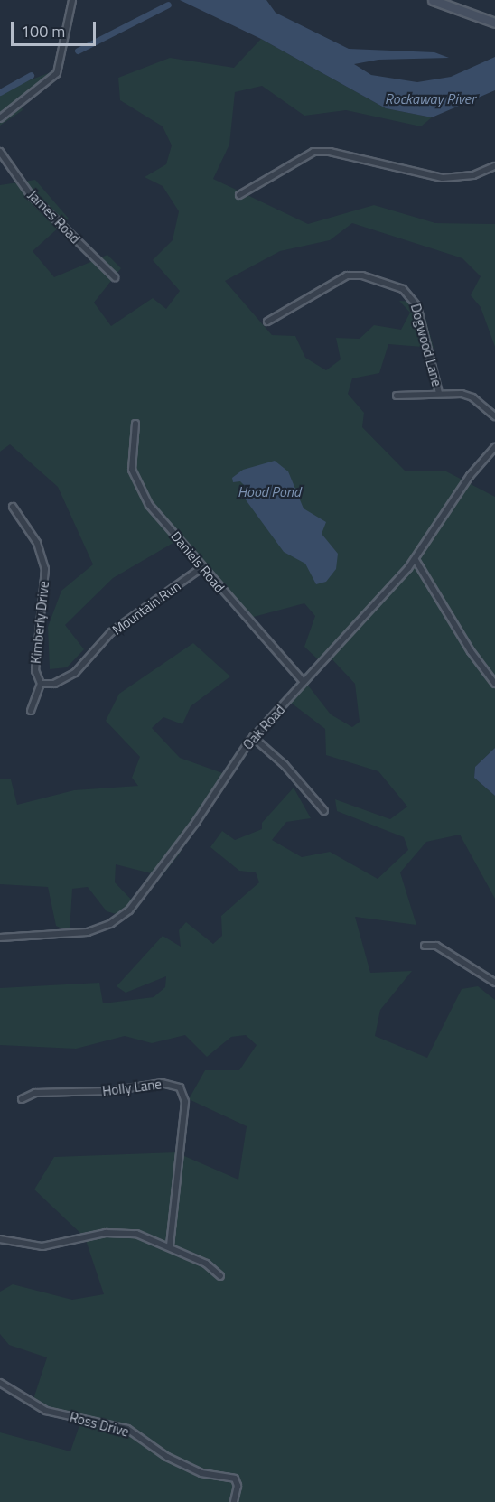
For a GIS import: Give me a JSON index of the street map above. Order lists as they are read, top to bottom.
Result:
{
  "streets": {
    "street": [
      "James Road",
      "Dogwood Lane",
      "Daniels Road",
      "Mountain Run",
      "Kimberly Drive",
      "Oak Road",
      "Holly Lane",
      "Ross Drive"
    ]
  },
  "crossings": [
    ["Daniels Road", "Mountain Run"],
    ["Daniels Road", "Oak Road"],
    ["Mountain Run", "Kimberly Drive"]
  ],
  "water": ["Rockaway River", "Hood Pond"],
  "scale_bar": "100 m"
}
